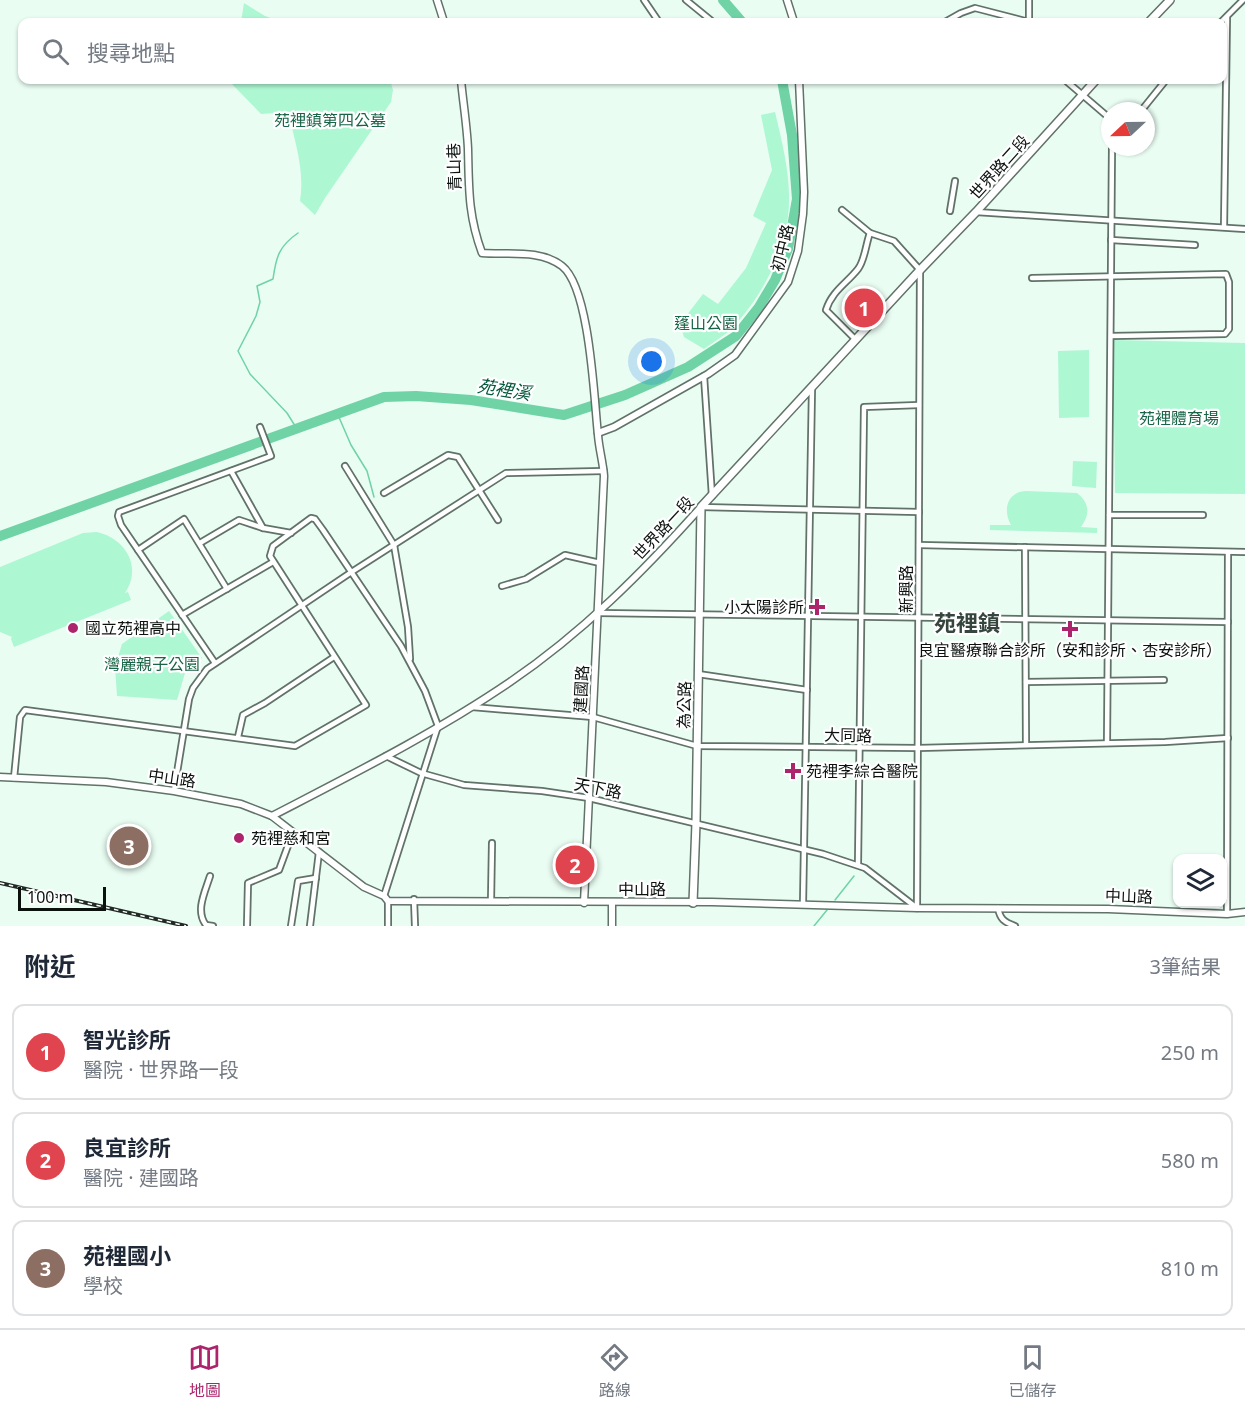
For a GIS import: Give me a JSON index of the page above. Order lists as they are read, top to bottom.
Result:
{
  "streets": {
    "main road": ["世界路二段", "世界路一段", "為公路"],
    "street": [
      "青山巷",
      "初中路",
      "新興路",
      "建國路",
      "大同路",
      "中山路",
      "天下路"
    ]
  },
  "crossings": [
    ["青山巷", "建國路"],
    ["世界路二段", "世界路一段"],
    ["世界路二段", "新興路"],
    ["初中路", "建國路"],
    ["世界路一段", "新興路"],
    ["世界路一段", "建國路"],
    ["世界路一段", "為公路"],
    ["世界路一段", "大同路"],
    ["世界路一段", "天下路"],
    ["新興路", "大同路"],
    ["新興路", "中山路"],
    ["新興路", "天下路"],
    ["建國路", "大同路"],
    ["建國路", "中山路"],
    ["建國路", "天下路"],
    ["為公路", "大同路"],
    ["為公路", "中山路"],
    ["為公路", "天下路"],
    ["中山路", "天下路"]
  ],
  "districts": ["苑裡鎮"],
  "water": ["苑裡溪"],
  "parks": [
    "苑裡鎮第四公墓",
    "蓬山公園",
    "苑裡體育場",
    "灣麗親子公園"
  ],
  "places": {
    "health": ["小太陽診所", "良宜醫療聯合診所（安和診所、杏安診所）", "苑裡李綜合醫院"],
    "other": ["國立苑裡高中", "苑裡慈和宮"]
  },
  "scale_bar": "100 m",
  "north": "left",
  "page": {
    "search": "搜尋地點",
    "pins": ["1", "3", "2"],
    "scale": "100 m",
    "heading": ["附近", "3筆結果"],
    "list": [
      {
        "mark": "1",
        "name": "智光診所",
        "note": "醫院 · 世界路一段",
        "value": "250 m"
      },
      {
        "mark": "2",
        "name": "良宜診所",
        "note": "醫院 · 建國路",
        "value": "580 m"
      },
      {
        "mark": "3",
        "name": "苑裡國小",
        "note": "學校",
        "value": "810 m"
      }
    ],
    "nav": ["地圖", "路線", "已儲存"]
  }
}
